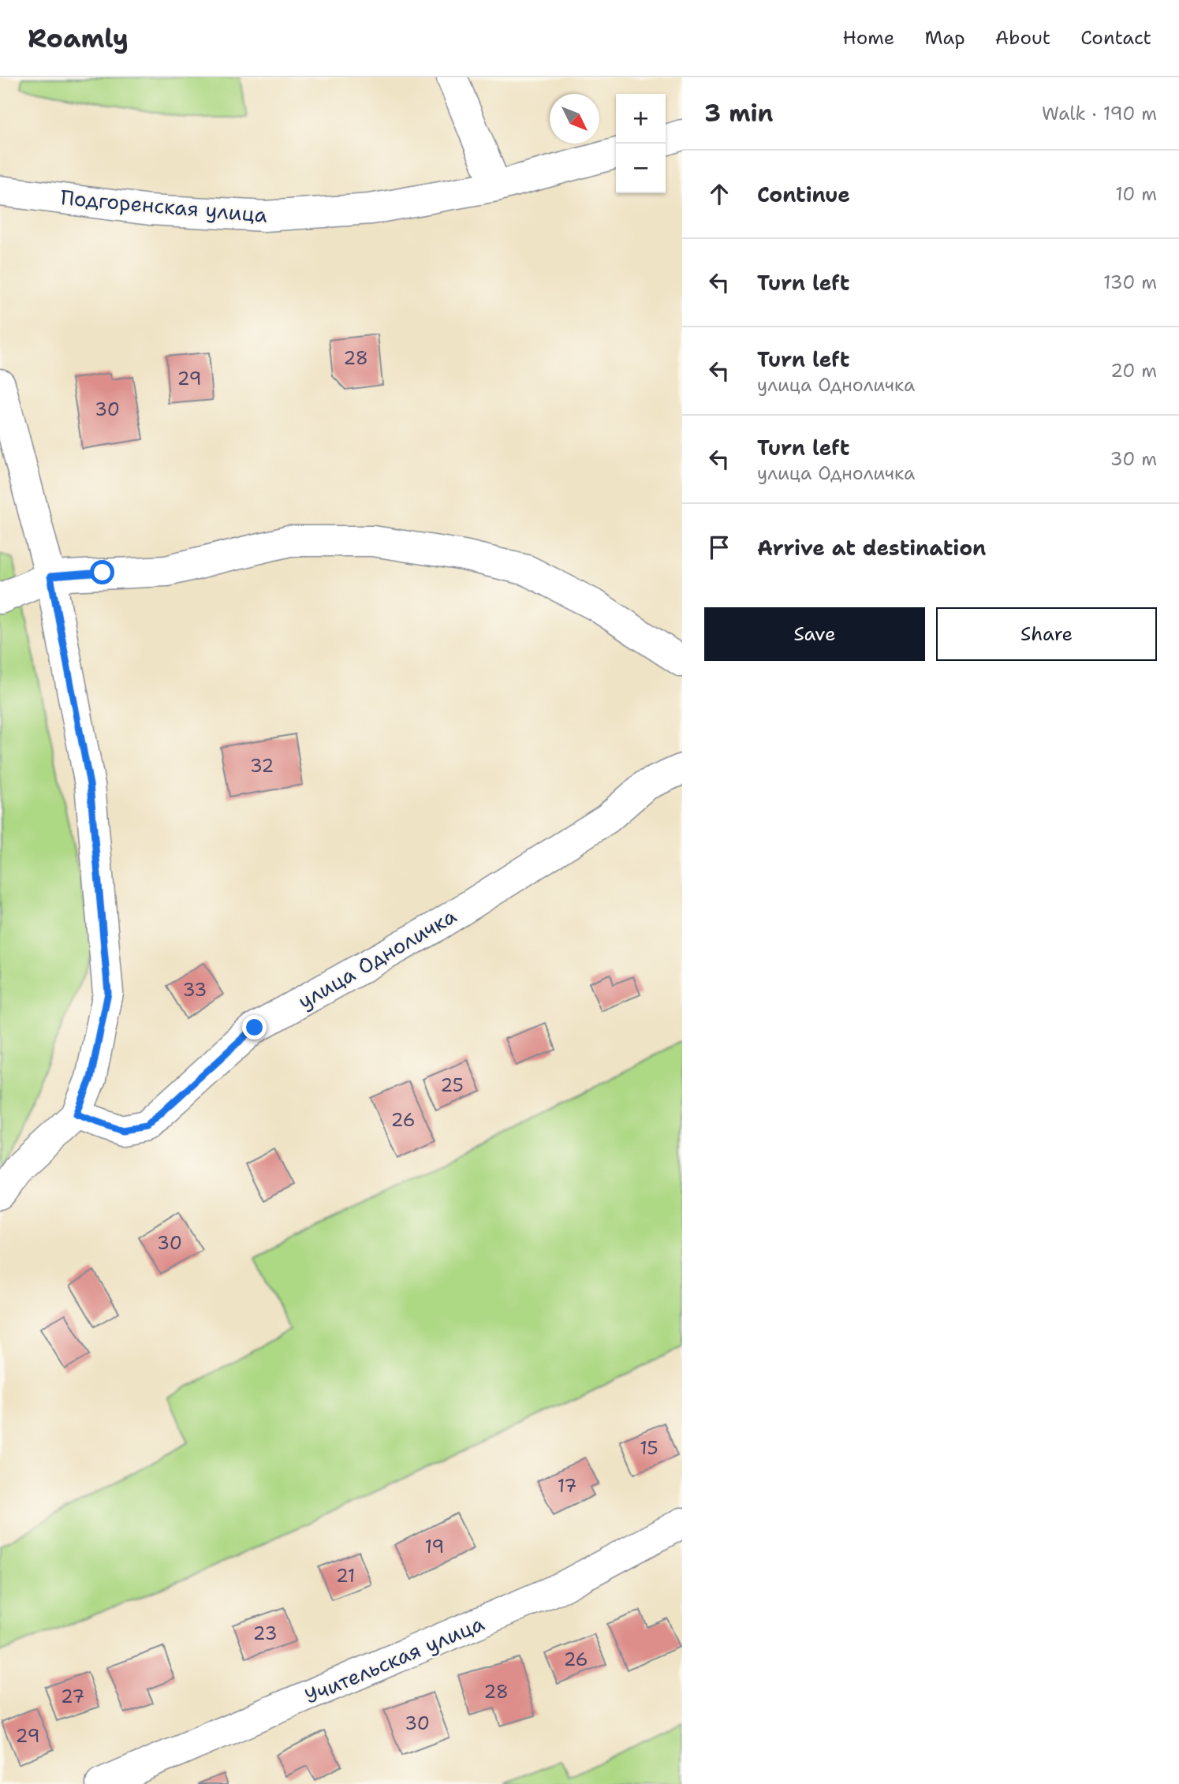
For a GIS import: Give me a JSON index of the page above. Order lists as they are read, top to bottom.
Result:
{
  "streets": {
    "street": ["Подгоренская улица", "улица Одноличка", "Учительская улица"]
  },
  "house_numbers": [
    "28",
    "29",
    "30",
    "32",
    "33",
    "25",
    "26",
    "30",
    "15",
    "17",
    "19",
    "21",
    "23",
    "26",
    "28",
    "27",
    "30",
    "29"
  ],
  "north": "bottom right",
  "page": {
    "header": "Roamly",
    "nav": [
      "Home",
      "Map",
      "About",
      "Contact"
    ],
    "heading": ["3 min", "Walk · 190 m"],
    "map_buttons": ["+", "−"],
    "list": [
      ["Continue", "10 m"],
      ["Turn left", "130 m"],
      ["Turn left", "улица Одноличка", "20 m"],
      ["Turn left", "улица Одноличка", "30 m"],
      "Arrive at destination"
    ],
    "buttons": ["Save", "Share"]
  }
}
